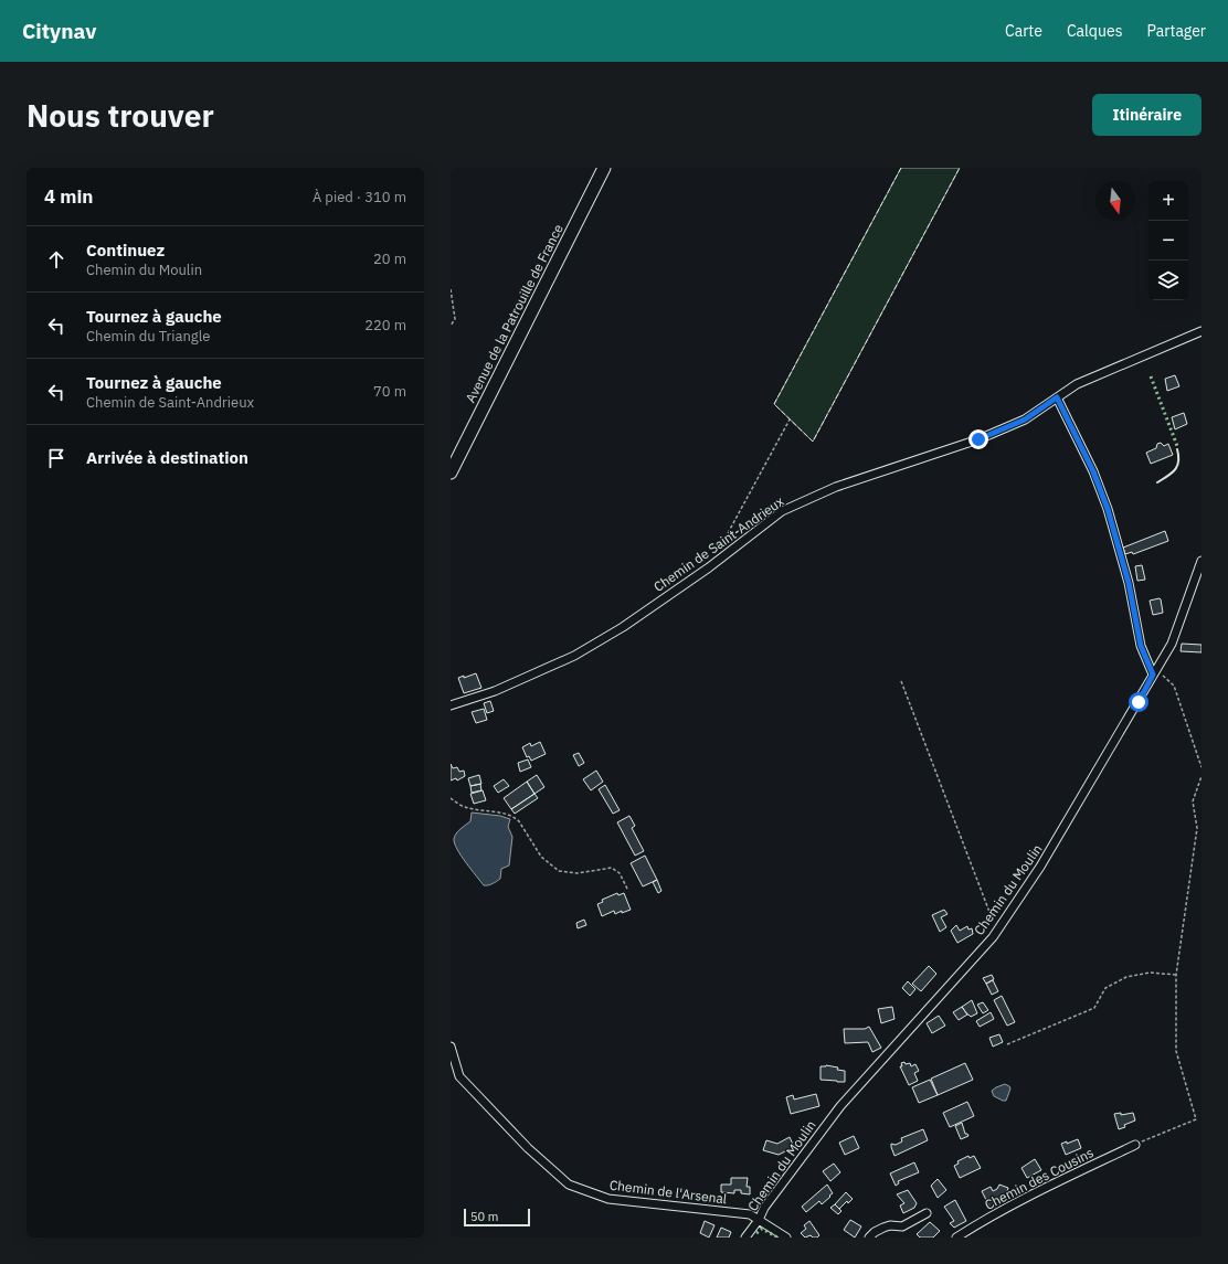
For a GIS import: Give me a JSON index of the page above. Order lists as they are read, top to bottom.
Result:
{
  "streets": {
    "main road": ["Avenue de la Patrouille de France"],
    "street": [
      "Chemin de Saint-Andrieux",
      "Chemin du Moulin",
      "Chemin des Cousins",
      "Chemin de l'Arsenal"
    ]
  },
  "crossings": [
    ["Chemin du Moulin", "Chemin de l'Arsenal"]
  ],
  "scale_bar": "50 m",
  "north": "bottom",
  "page": {
    "header": "Citynav",
    "nav": ["Carte", "Calques", "Partager"],
    "buttons": "Itinéraire",
    "title": "Nous trouver",
    "heading": ["4 min", "À pied · 310 m"],
    "map_buttons": ["+", "−"],
    "list": [
      ["Continuez", "Chemin du Moulin", "20 m"],
      ["Tournez à gauche", "Chemin du Triangle", "220 m"],
      ["Tournez à gauche", "Chemin de Saint-Andrieux", "70 m"],
      "Arrivée à destination"
    ],
    "scale": "50 m"
  }
}
